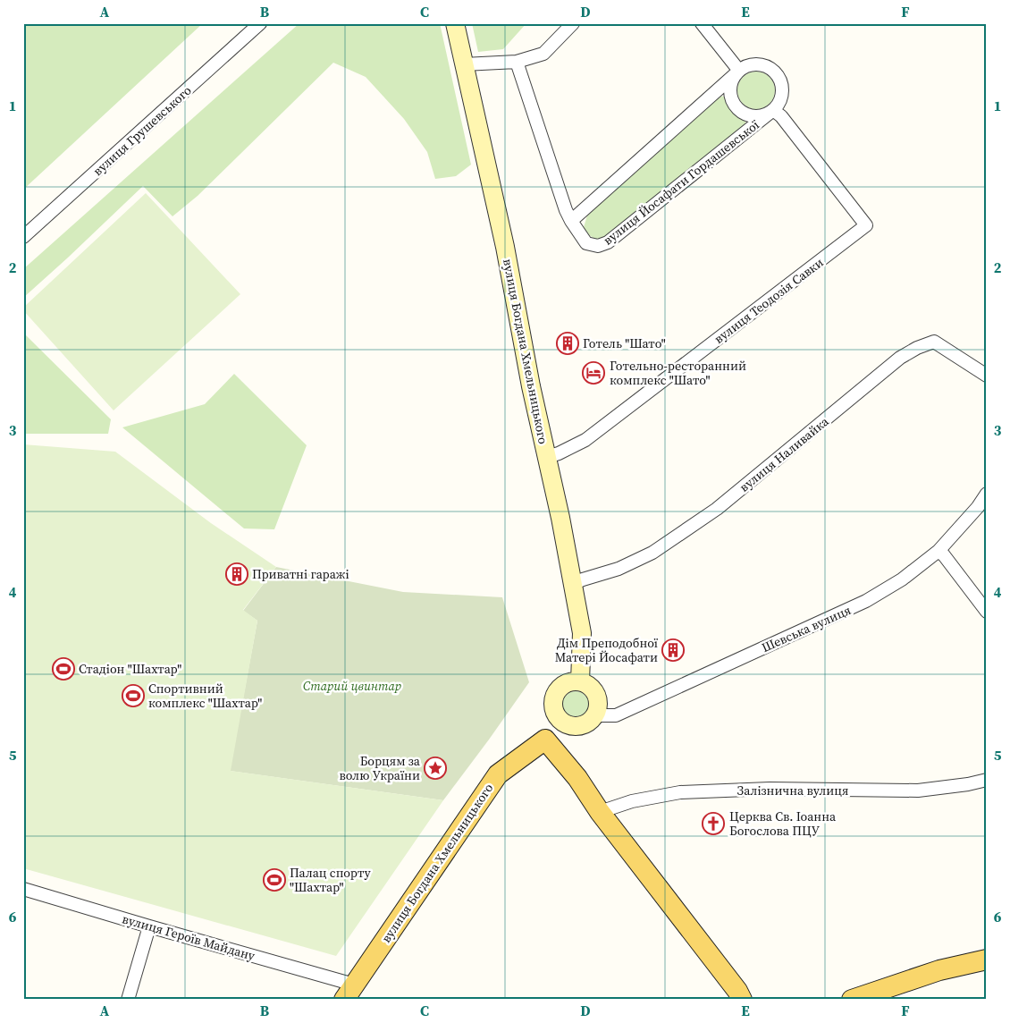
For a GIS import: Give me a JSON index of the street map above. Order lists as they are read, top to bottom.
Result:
{
  "streets": {
    "main road": ["вулиця Богдана Хмельницького"],
    "street": [
      "вулиця Грушевського",
      "вулиця Йосафати Гордашевської",
      "вулиця Теодозія Савки",
      "вулиця Наливайка",
      "Шевська вулиця",
      "Залізнична вулиця",
      "вулиця Героїв Майдану"
    ]
  },
  "crossings": [
    ["вулиця Йосафати Гордашевської", "вулиця Теодозія Савки"],
    ["вулиця Теодозія Савки", "вулиця Богдана Хмельницького"],
    ["вулиця Богдана Хмельницького", "вулиця Наливайка"],
    ["вулиця Богдана Хмельницького", "Шевська вулиця"],
    ["вулиця Богдана Хмельницького", "вулиця Героїв Майдану"]
  ],
  "parks": ["Старий цвинтар"],
  "places": {
    "building": ["Готель \"Шато\"", "Приватні гаражі", "Дім Преподобної Матері Йосафати"],
    "hotel": ["Готельно-ресторанний комплекс \"Шато\""],
    "sports": ["Стадіон \"Шахтар\"", "Спортивний комплекс \"Шахтар\"", "Палац спорту \"Шахтар\""],
    "place": ["Борцям за волю України"],
    "church": ["Церква Св. Іоанна Богослова ПЦУ"]
  },
  "grid": {
    "columns": [
      "A",
      "B",
      "C",
      "D",
      "E",
      "F"
    ],
    "rows": [
      "1",
      "2",
      "3",
      "4",
      "5",
      "6"
    ]
  }
}
